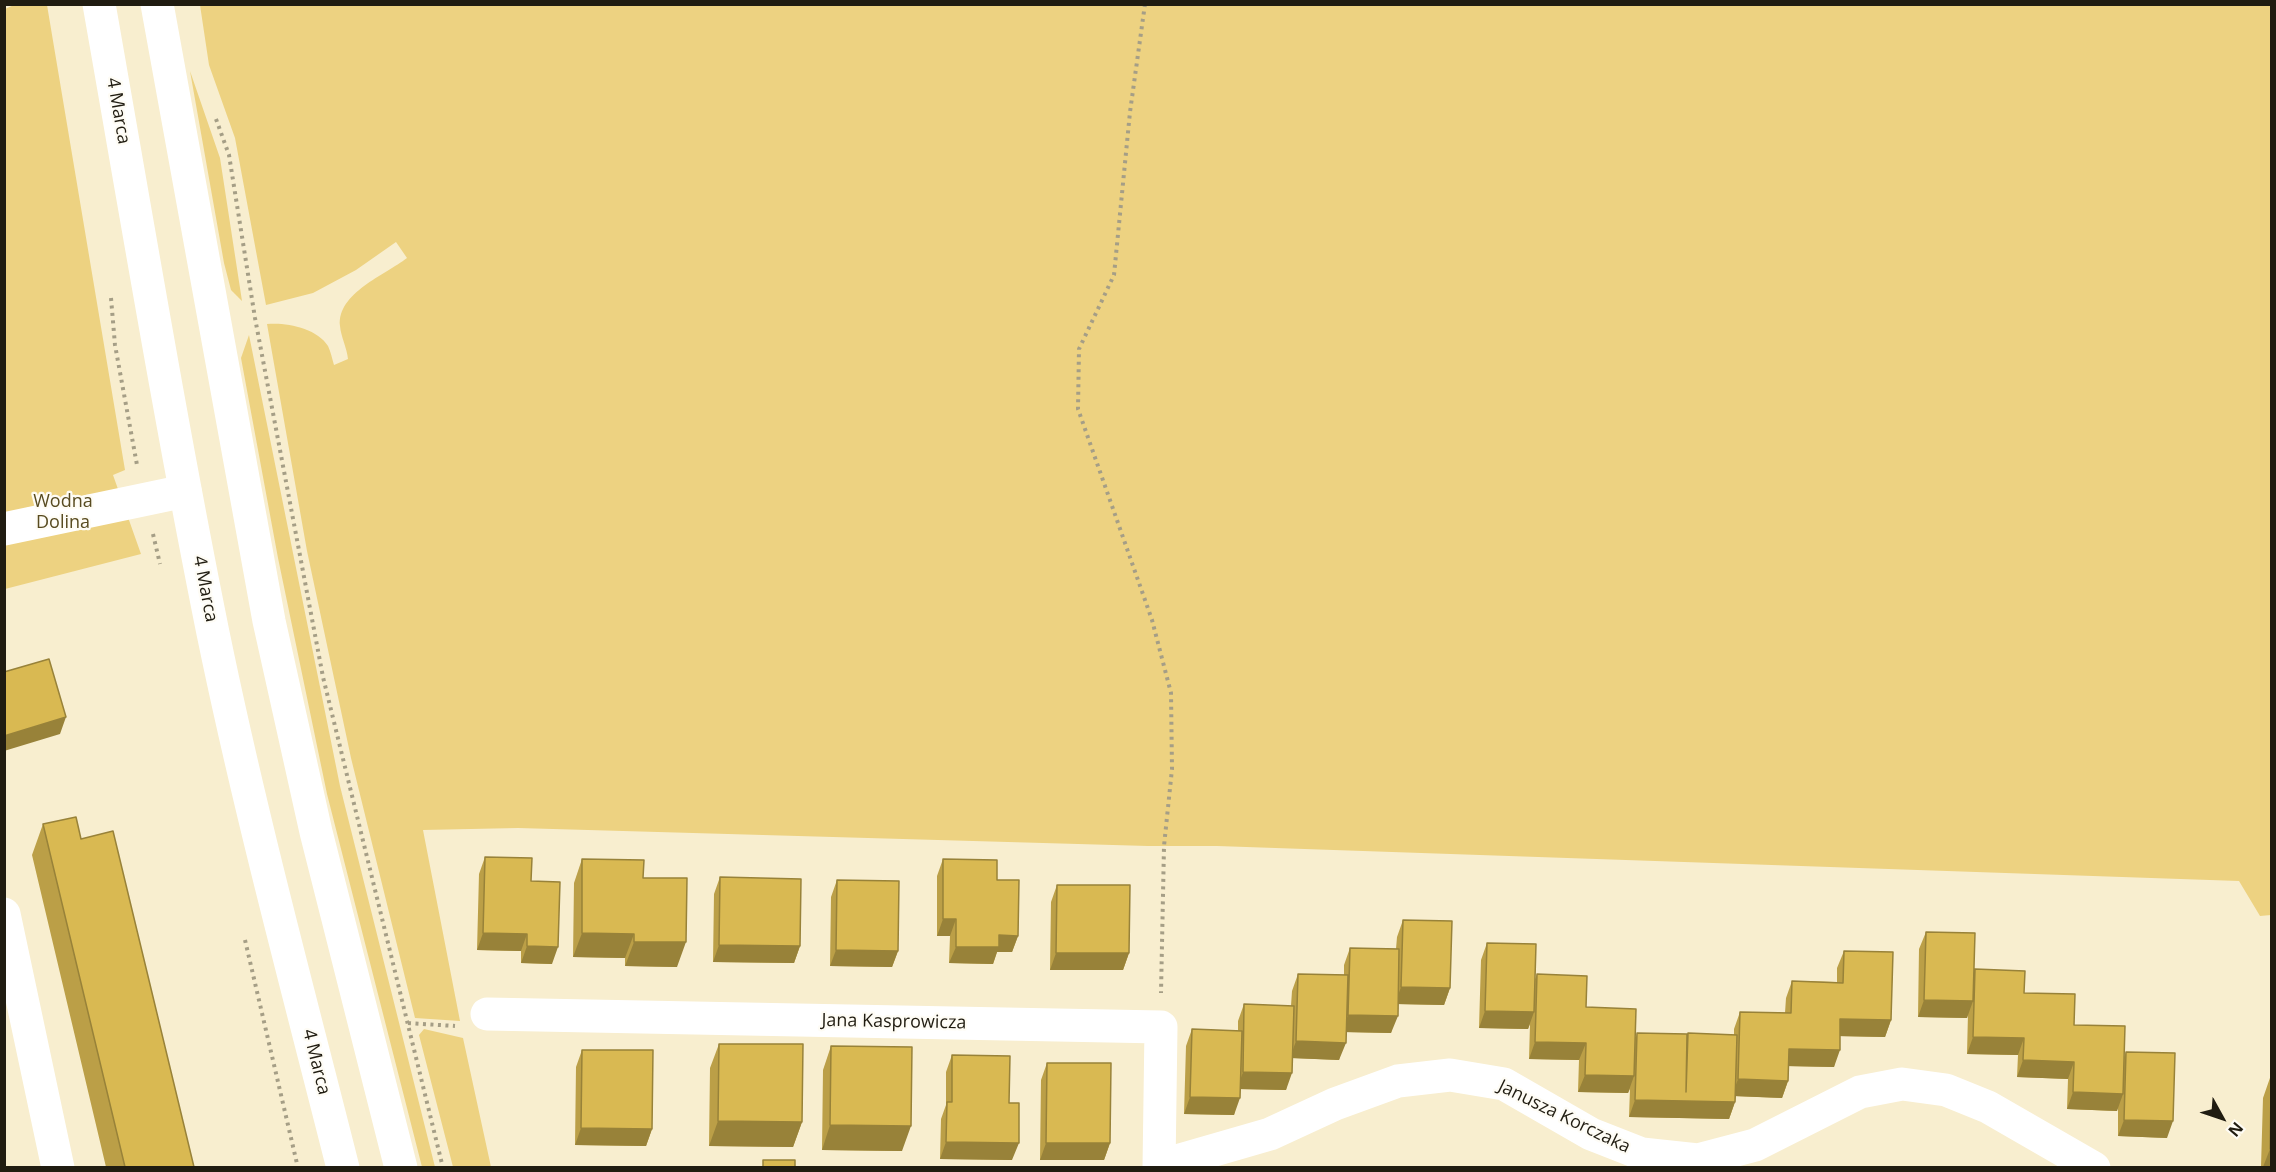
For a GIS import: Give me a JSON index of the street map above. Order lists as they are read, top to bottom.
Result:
{
  "streets": {
    "main road": ["4 Marca", "Jana Kasprowicza", "Janusza Korczaka"]
  },
  "crossings": [
    ["Jana Kasprowicza", "Janusza Korczaka"]
  ],
  "parks": ["Wodna Dolina"],
  "north": "bottom right"
}
